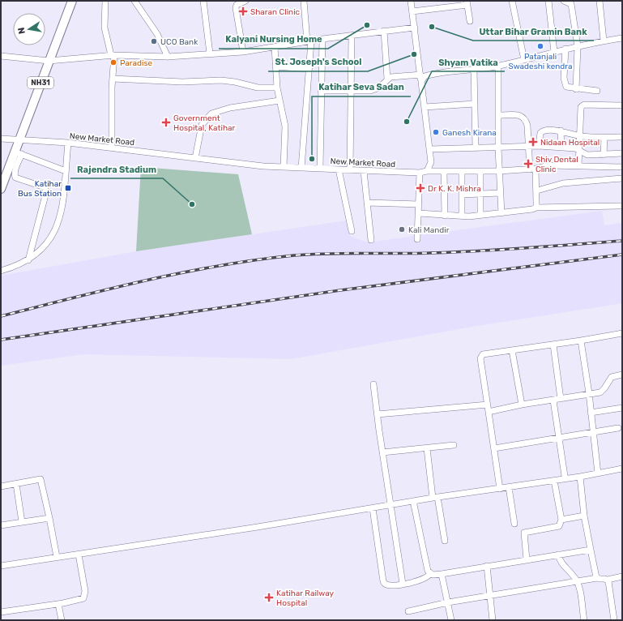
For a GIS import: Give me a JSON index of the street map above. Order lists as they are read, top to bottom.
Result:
{
  "streets": {
    "highway": ["NH31"],
    "street": ["New Market Road"]
  },
  "crossings": [
    ["NH31", "New Market Road"]
  ],
  "places": {
    "health": [
      "Sharan Clinic",
      "Government Hospital, Katihar",
      "Nidaan Hospital",
      "Shiv Dental Clinic",
      "Dr K. K. Mishra",
      "Katihar Railway Hospital"
    ],
    "other": [
      "Kalyani Nursing Home",
      "Uttar Bihar Gramin Bank",
      "UCO Bank",
      "Patanjali Swadeshi kendra",
      "St. Joseph's School",
      "Paradise",
      "Shyam Vatika",
      "Ganesh Kirana",
      "Katihar Seva Sadan",
      "Rajendra Stadium",
      "Kali Mandir"
    ],
    "transit": ["Katihar Bus Station"]
  },
  "north": "left"
}
